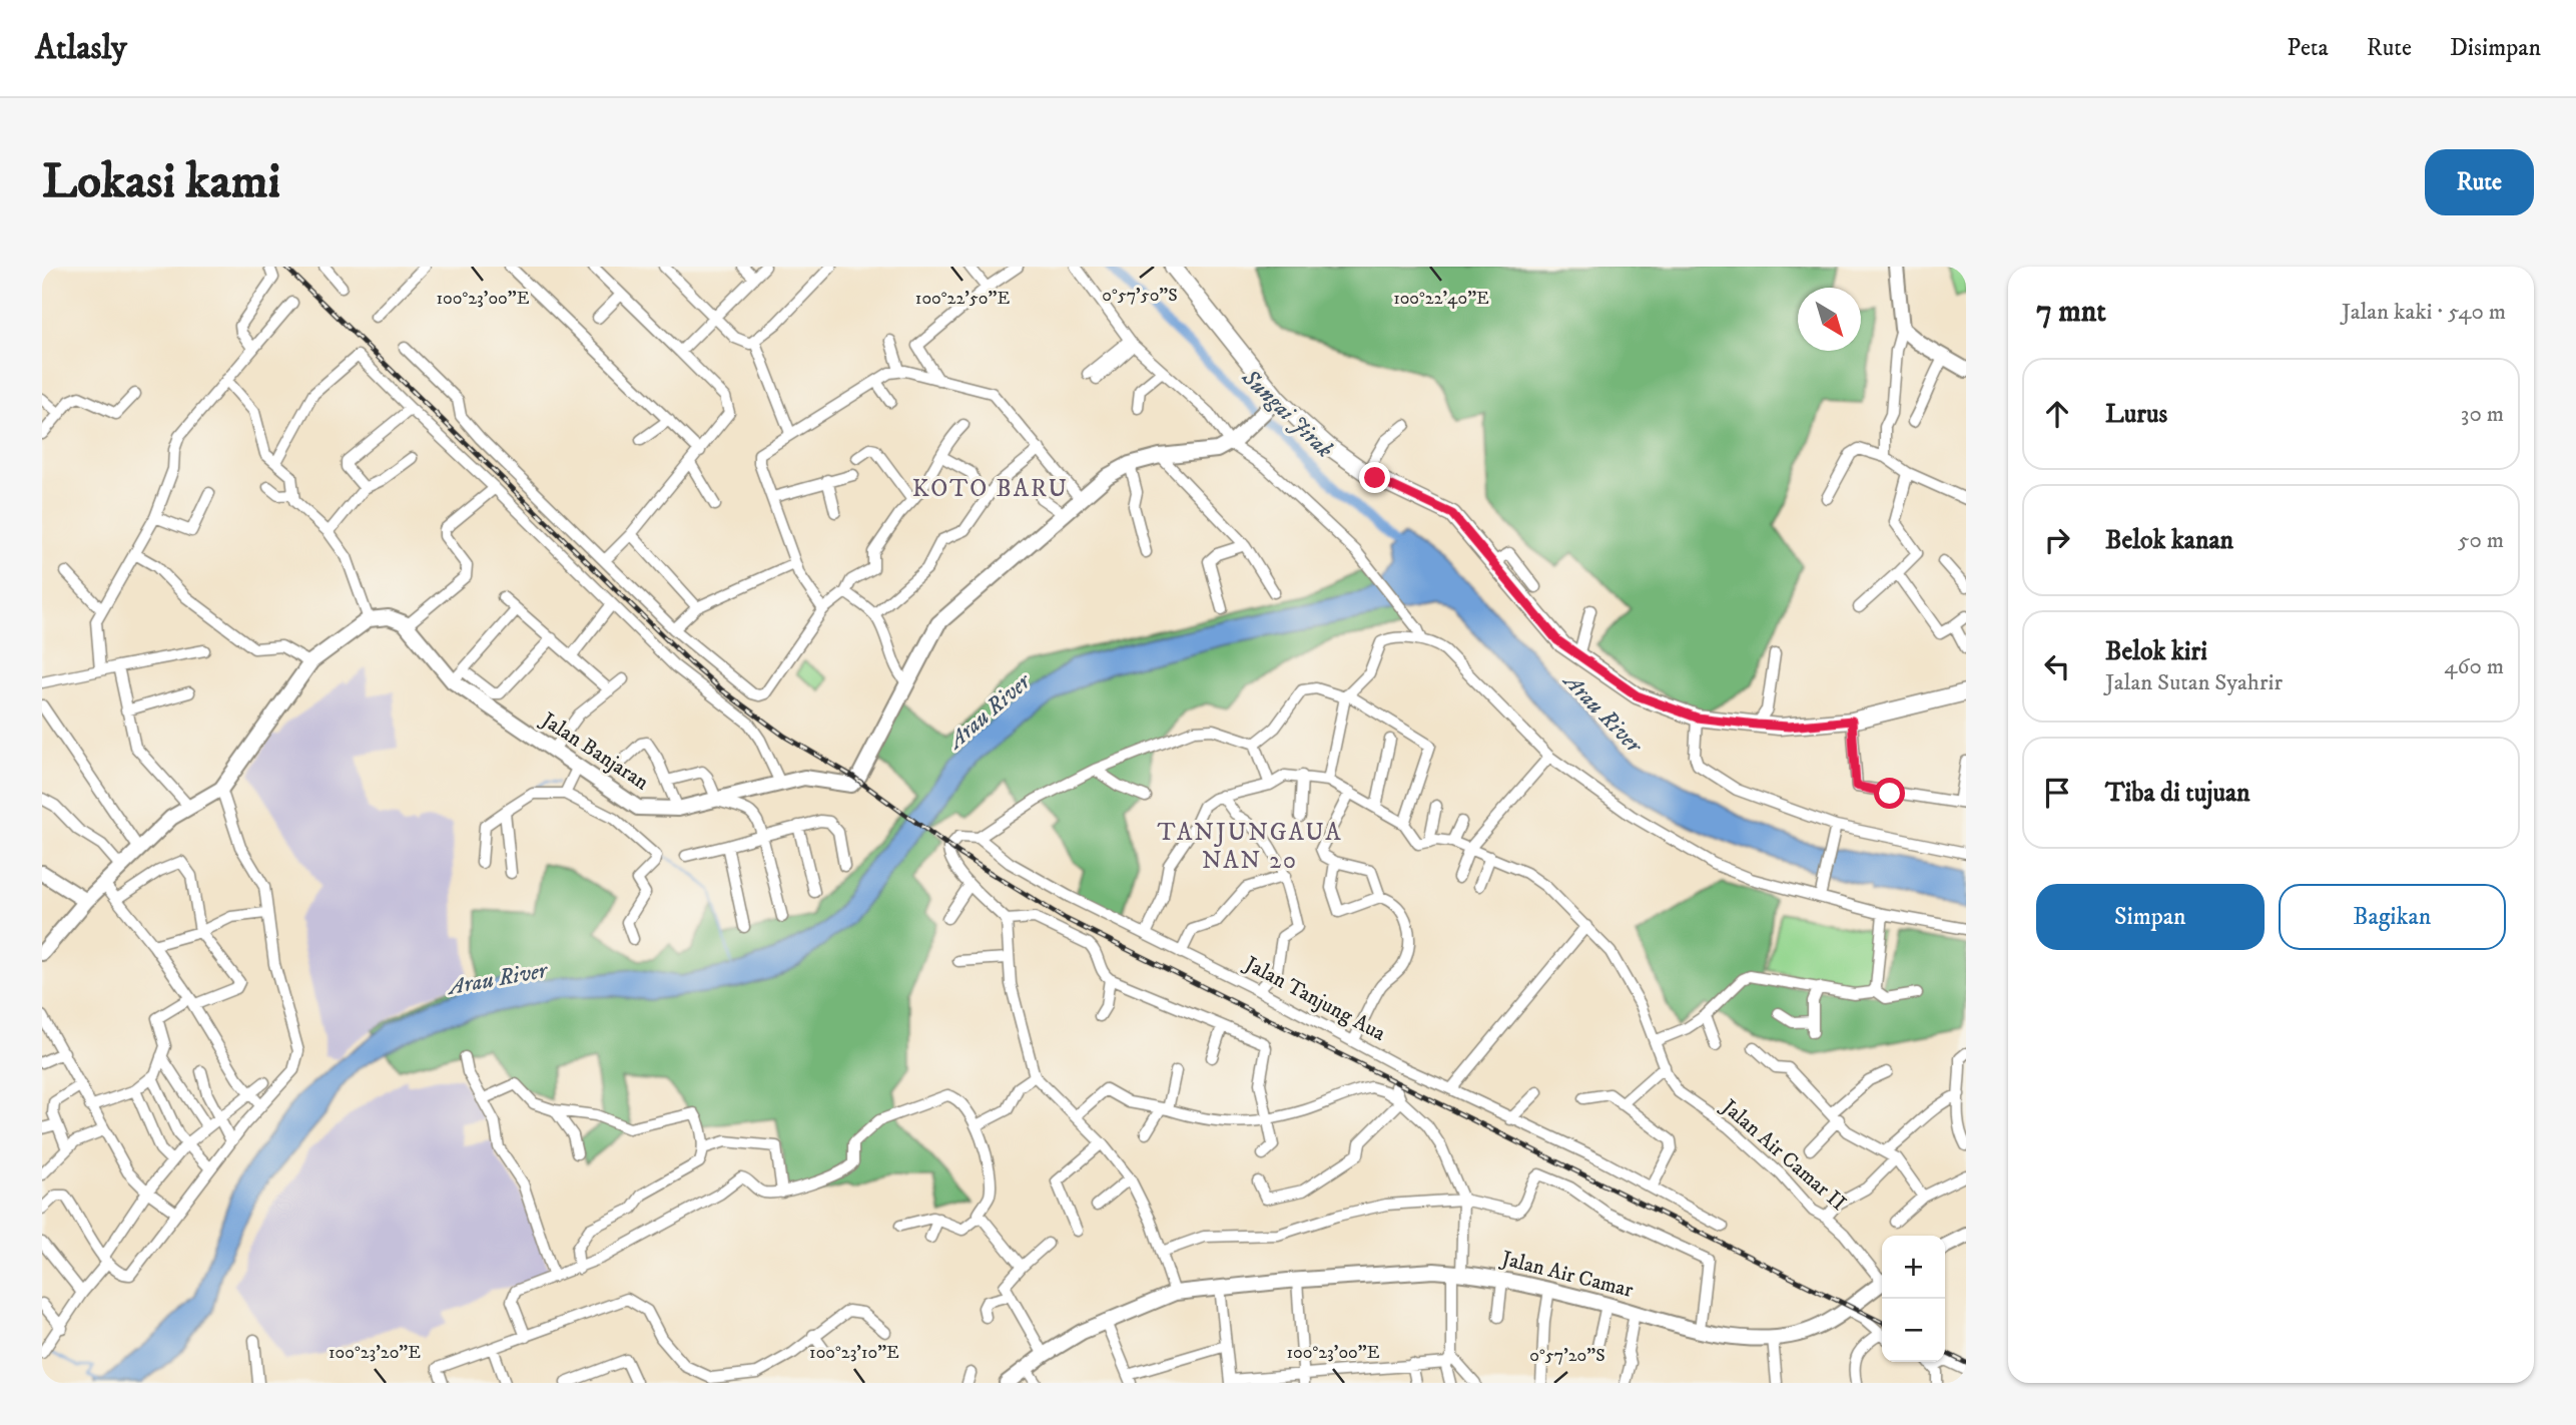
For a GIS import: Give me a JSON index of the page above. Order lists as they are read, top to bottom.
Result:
{
  "streets": {
    "street": [
      "Jalan Banjaran",
      "Jalan Tanjung Aua",
      "Jalan Air Camar II",
      "Jalan Air Camar"
    ]
  },
  "districts": ["KOTO BARU", "TANJUNGAUA NAN 20"],
  "water": ["Sungai Jirak", "Arau River"],
  "north": "bottom right",
  "page": {
    "header": "Atlasly",
    "nav": ["Peta", "Rute", "Disimpan"],
    "buttons": [
      "Rute",
      ["Simpan", "Bagikan"]
    ],
    "title": "Lokasi kami",
    "heading": ["7 mnt", "Jalan kaki · 540 m"],
    "list": [
      ["Lurus", "30 m"],
      ["Belok kanan", "50 m"],
      ["Belok kiri", "Jalan Sutan Syahrir", "460 m"],
      "Tiba di tujuan"
    ],
    "map_buttons": ["+", "−"]
  },
  "coordinates": [
    "0°57'50\"S",
    "100°23'00\"E",
    "100°22'50\"E",
    "100°22'40\"E",
    "100°23'20\"E",
    "100°23'10\"E",
    "0°57'20\"S"
  ]
}
